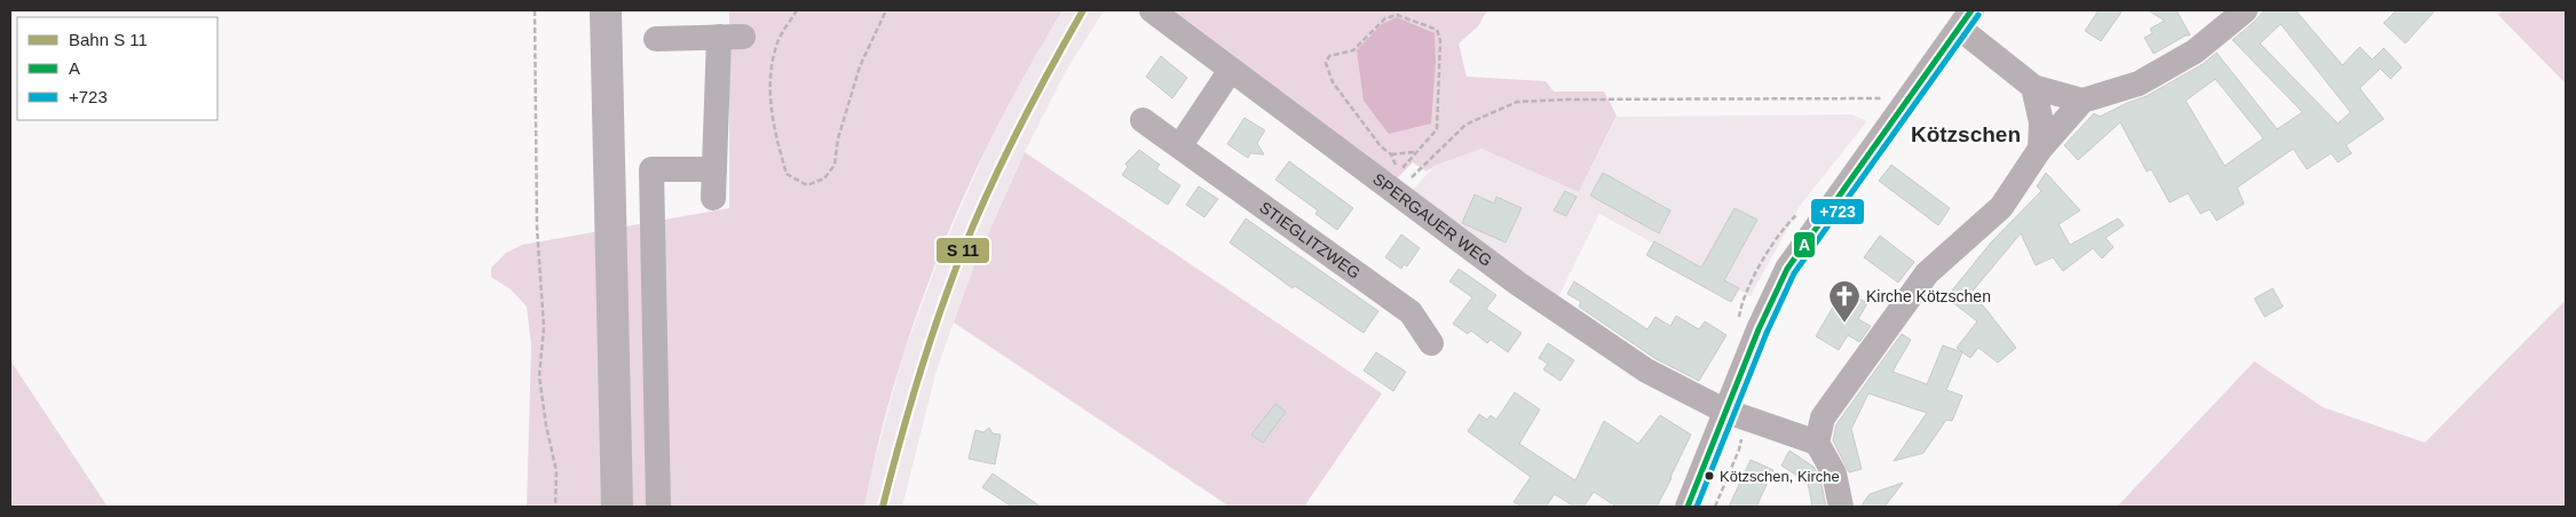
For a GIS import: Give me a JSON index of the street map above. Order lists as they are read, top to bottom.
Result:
{
  "streets": {
    "street": ["SPERGAUER WEG", "STIEGLITZWEG"]
  },
  "districts": ["Kötzschen"],
  "places": {
    "church": ["Kirche Kötzschen"],
    "other": ["Kötzschen, Kirche"]
  },
  "lines": ["transit line A", "transit line +723"],
  "legend": ["Bahn S 11", "A", "+723"]
}
